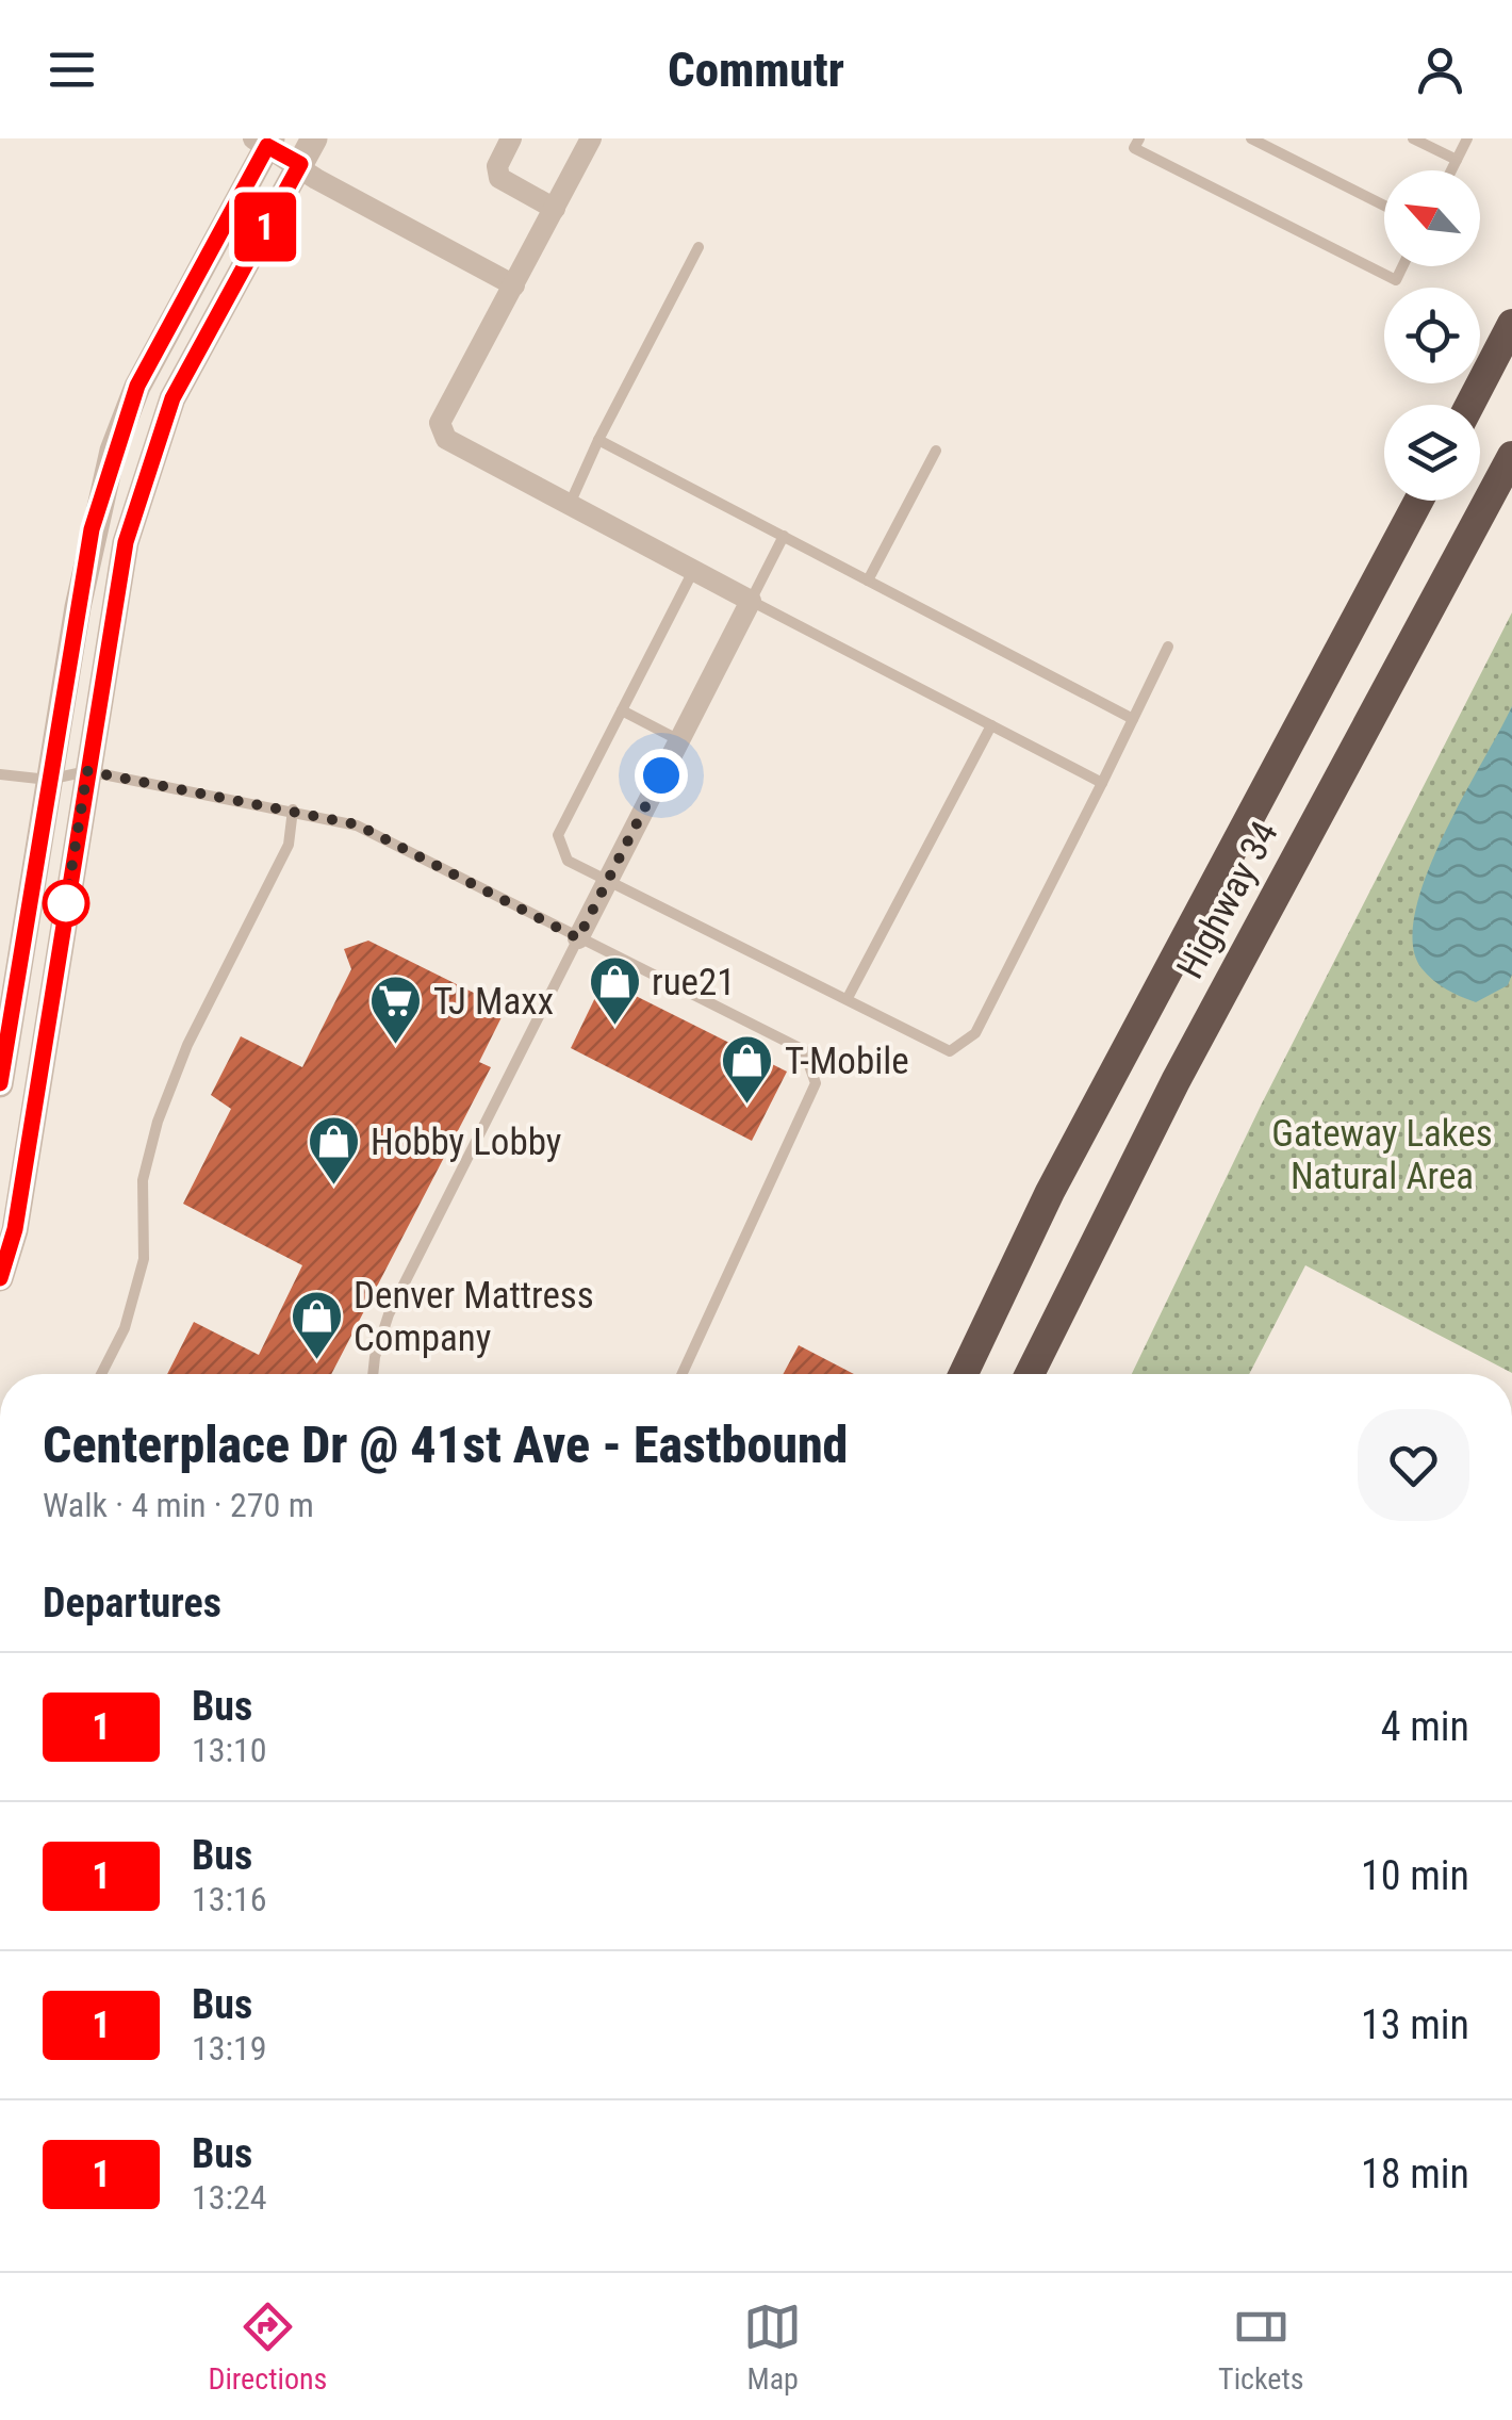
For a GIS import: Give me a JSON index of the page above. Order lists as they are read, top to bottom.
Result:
{
  "streets": {
    "highway": ["Highway 34"]
  },
  "parks": ["Gateway Lakes Natural Area"],
  "places": {
    "shop": [
      "rue21",
      "T-Mobile",
      "Hobby Lobby",
      "Denver Mattress Company"
    ],
    "supermarket": ["TJ Maxx"]
  },
  "lines": ["bus line 1"],
  "north": "top left",
  "page": {
    "header": "Commutr",
    "on_map": "1",
    "heading": [
      ["Centerplace Dr @ 41st Ave - Eastbound", "Walk · 4 min · 270 m"],
      "Departures"
    ],
    "list": [
      {
        "mark": "1",
        "name": "Bus",
        "note": "13:10",
        "value": "4 min"
      },
      {
        "mark": "1",
        "name": "Bus",
        "note": "13:16",
        "value": "10 min"
      },
      {
        "mark": "1",
        "name": "Bus",
        "note": "13:19",
        "value": "13 min"
      },
      {
        "mark": "1",
        "name": "Bus",
        "note": "13:24",
        "value": "18 min"
      }
    ],
    "tabs": ["Directions", "Map", "Tickets"]
  }
}
